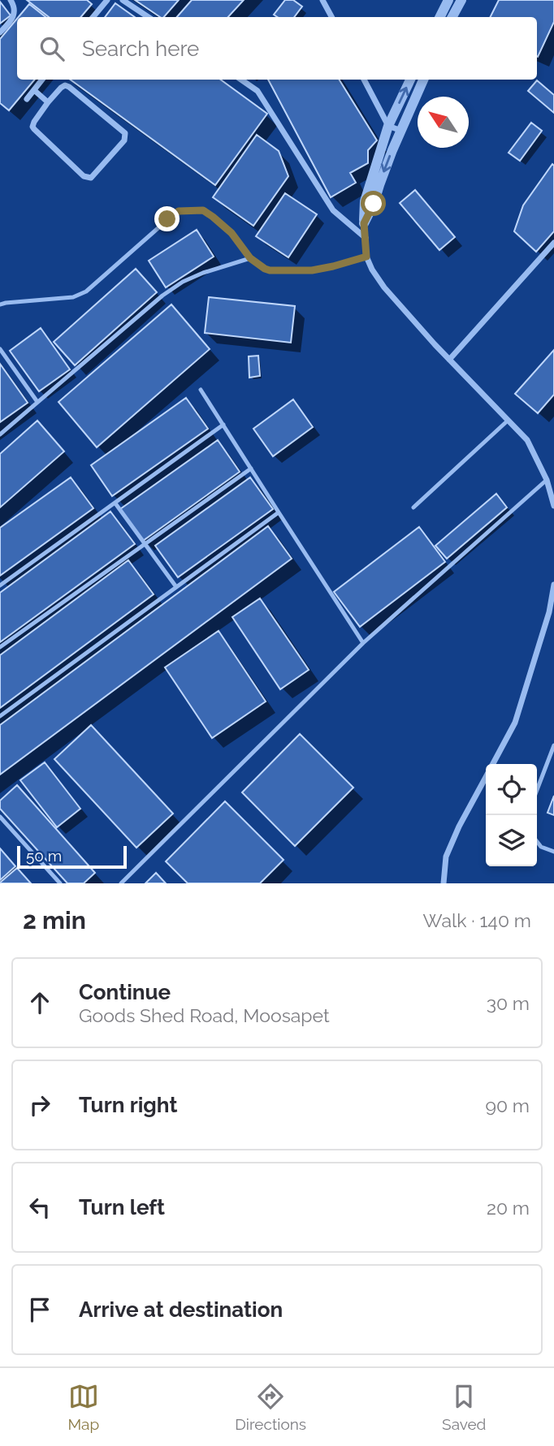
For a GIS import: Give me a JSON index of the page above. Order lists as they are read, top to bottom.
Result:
{
  "scale_bar": "50 m",
  "north": "top left",
  "page": {
    "search": "Search here",
    "scale": "50 m",
    "heading": ["2 min", "Walk · 140 m"],
    "list": [
      ["Continue", "Goods Shed Road, Moosapet", "30 m"],
      ["Turn right", "90 m"],
      ["Turn left", "20 m"],
      "Arrive at destination"
    ],
    "nav": ["Map", "Directions", "Saved"]
  }
}
